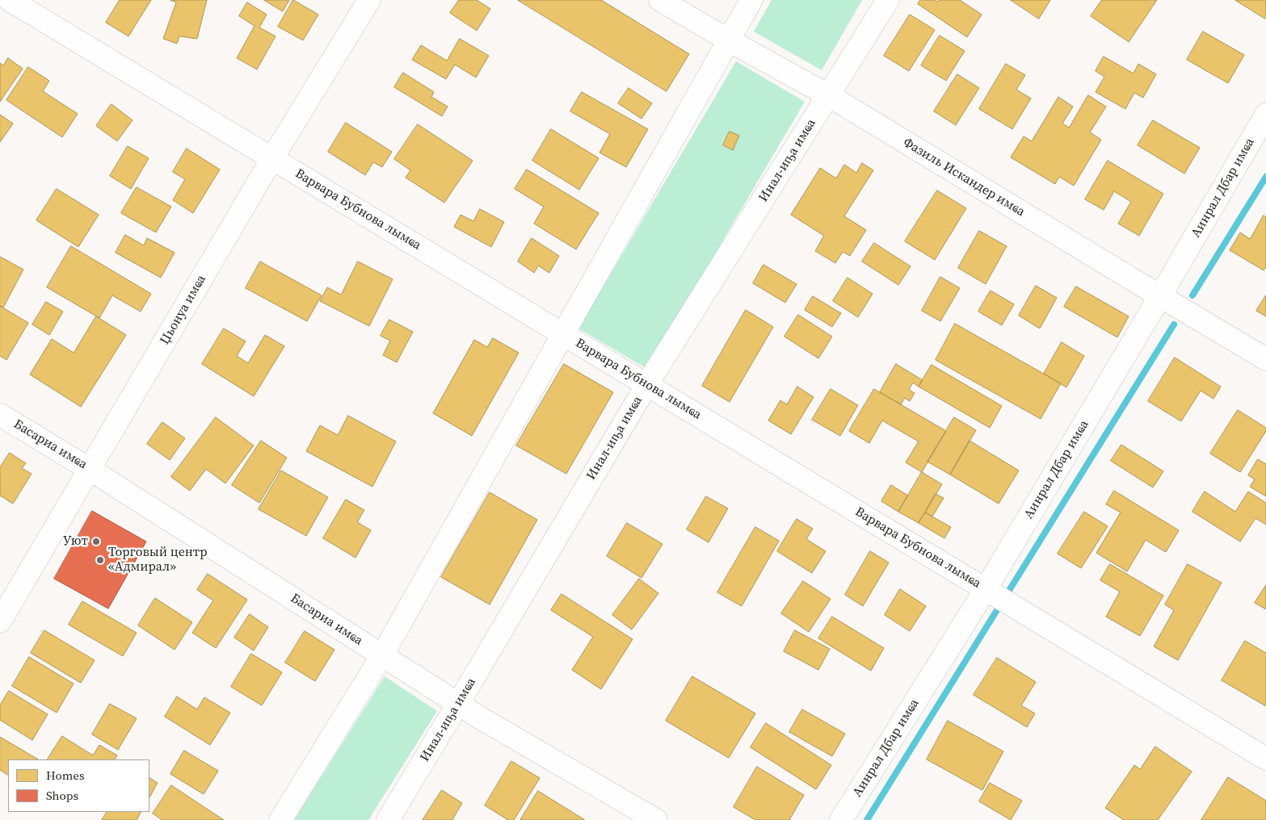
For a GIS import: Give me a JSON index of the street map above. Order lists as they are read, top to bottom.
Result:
{
  "streets": {
    "street": [
      "Инал-иҧа имҩа",
      "Фазиль Искандер имҩа",
      "Аинрал Дбар имҩа",
      "Варвара Бубнова лымҩа",
      "Џьонуа имҩа",
      "Басариа имҩа"
    ]
  },
  "crossings": [
    ["Инал-иҧа имҩа", "Фазиль Искандер имҩа"],
    ["Инал-иҧа имҩа", "Варвара Бубнова лымҩа"],
    ["Инал-иҧа имҩа", "Басариа имҩа"],
    ["Фазиль Искандер имҩа", "Аинрал Дбар имҩа"],
    ["Аинрал Дбар имҩа", "Варвара Бубнова лымҩа"],
    ["Варвара Бубнова лымҩа", "Џьонуа имҩа"],
    ["Џьонуа имҩа", "Басариа имҩа"]
  ],
  "places": ["Уют", "Торговый центр «Адмирал»"],
  "legend": ["Homes", "Shops"]
}
